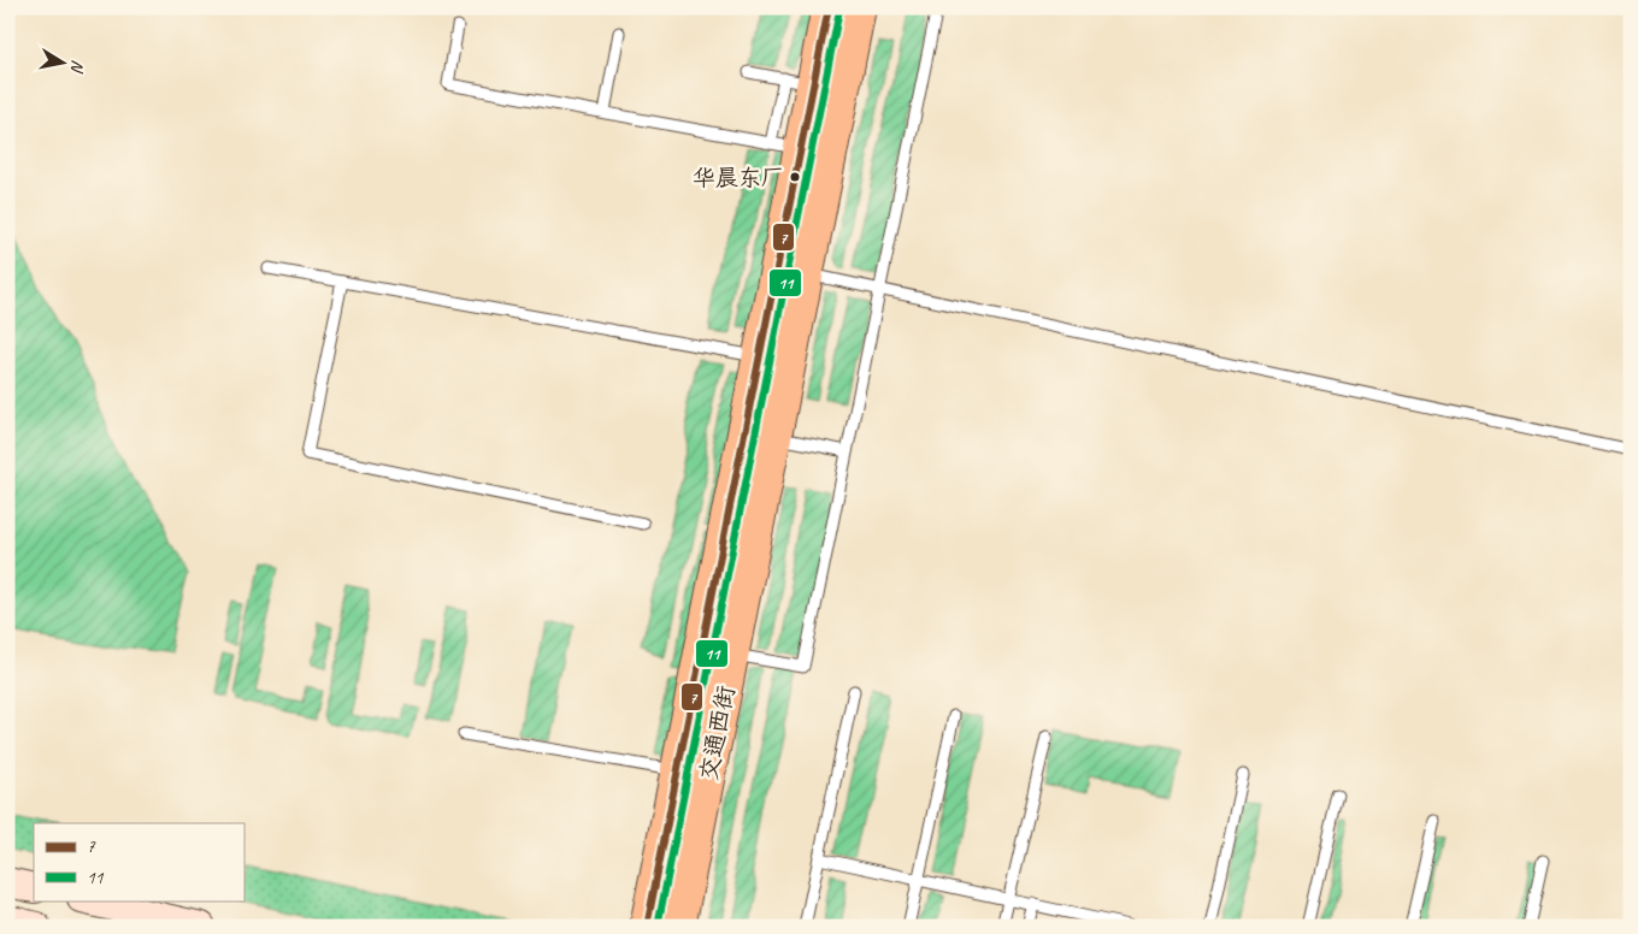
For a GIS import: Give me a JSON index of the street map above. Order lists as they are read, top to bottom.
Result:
{
  "streets": {
    "main road": ["交通西街"]
  },
  "places": ["华晨东厂"],
  "lines": ["transit line 7", "transit line 11"],
  "legend": ["7", "11"],
  "north": "right"
}
